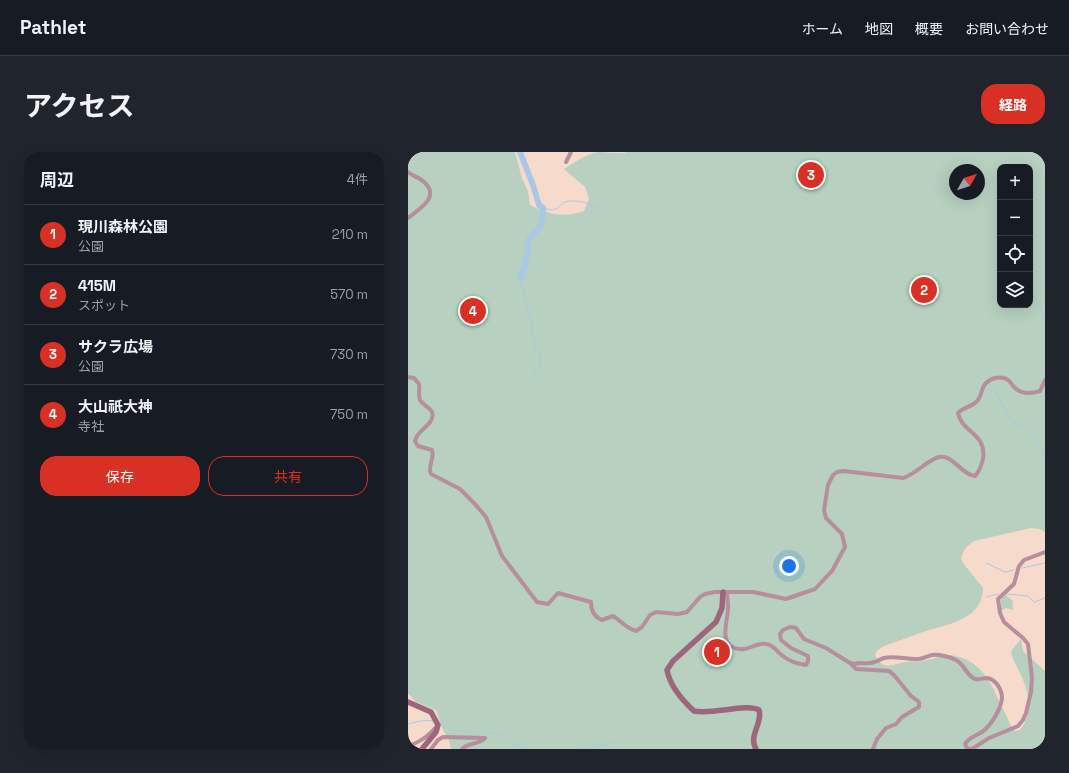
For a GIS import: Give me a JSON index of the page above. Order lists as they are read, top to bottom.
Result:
{
  "north": "top right",
  "page": {
    "header": "Pathlet",
    "nav": [
      "ホーム",
      "地図",
      "概要",
      "お問い合わせ"
    ],
    "title": "アクセス",
    "buttons": [
      "経路",
      ["保存", "共有"]
    ],
    "heading": ["周辺", "4件"],
    "pins": [
      "3",
      "2",
      "4",
      "1"
    ],
    "map_buttons": ["+", "−"],
    "list": [
      {
        "mark": "1",
        "name": "現川森林公園",
        "note": "公園",
        "value": "210 m"
      },
      {
        "mark": "2",
        "name": "415M",
        "note": "スポット",
        "value": "570 m"
      },
      {
        "mark": "3",
        "name": "サクラ広場",
        "note": "公園",
        "value": "730 m"
      },
      {
        "mark": "4",
        "name": "大山祇大神",
        "note": "寺社",
        "value": "750 m"
      }
    ]
  }
}
